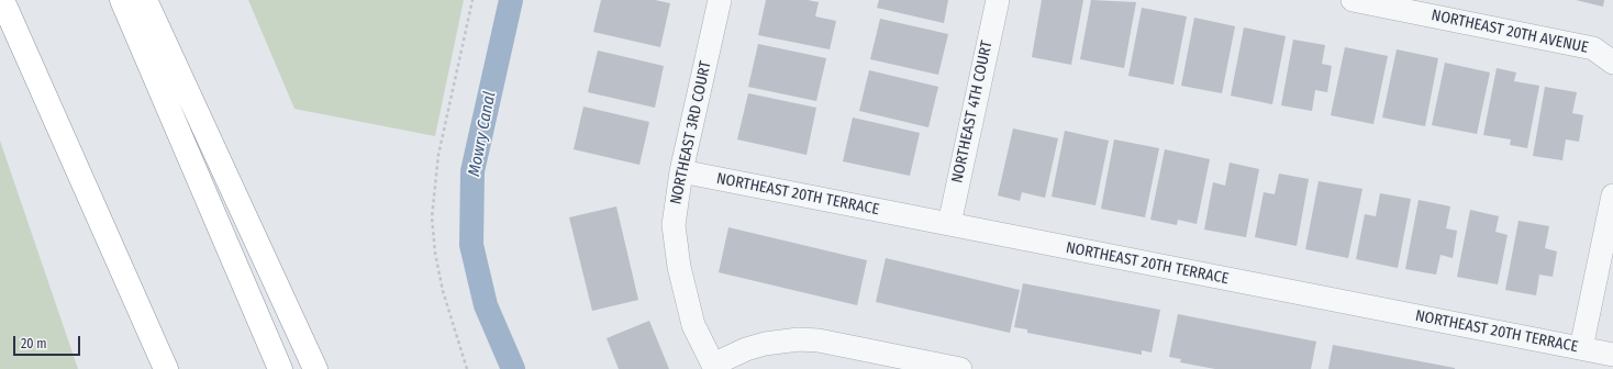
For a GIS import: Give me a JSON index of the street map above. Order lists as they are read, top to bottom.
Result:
{
  "streets": {
    "street": [
      "NORTHEAST 20TH AVENUE",
      "NORTHEAST 4TH COURT",
      "NORTHEAST 3RD COURT",
      "NORTHEAST 20TH TERRACE"
    ]
  },
  "crossings": [
    ["NORTHEAST 4TH COURT", "NORTHEAST 20TH TERRACE"],
    ["NORTHEAST 3RD COURT", "NORTHEAST 20TH TERRACE"]
  ],
  "water": ["Mowry Canal"],
  "scale_bar": "20 m"
}
